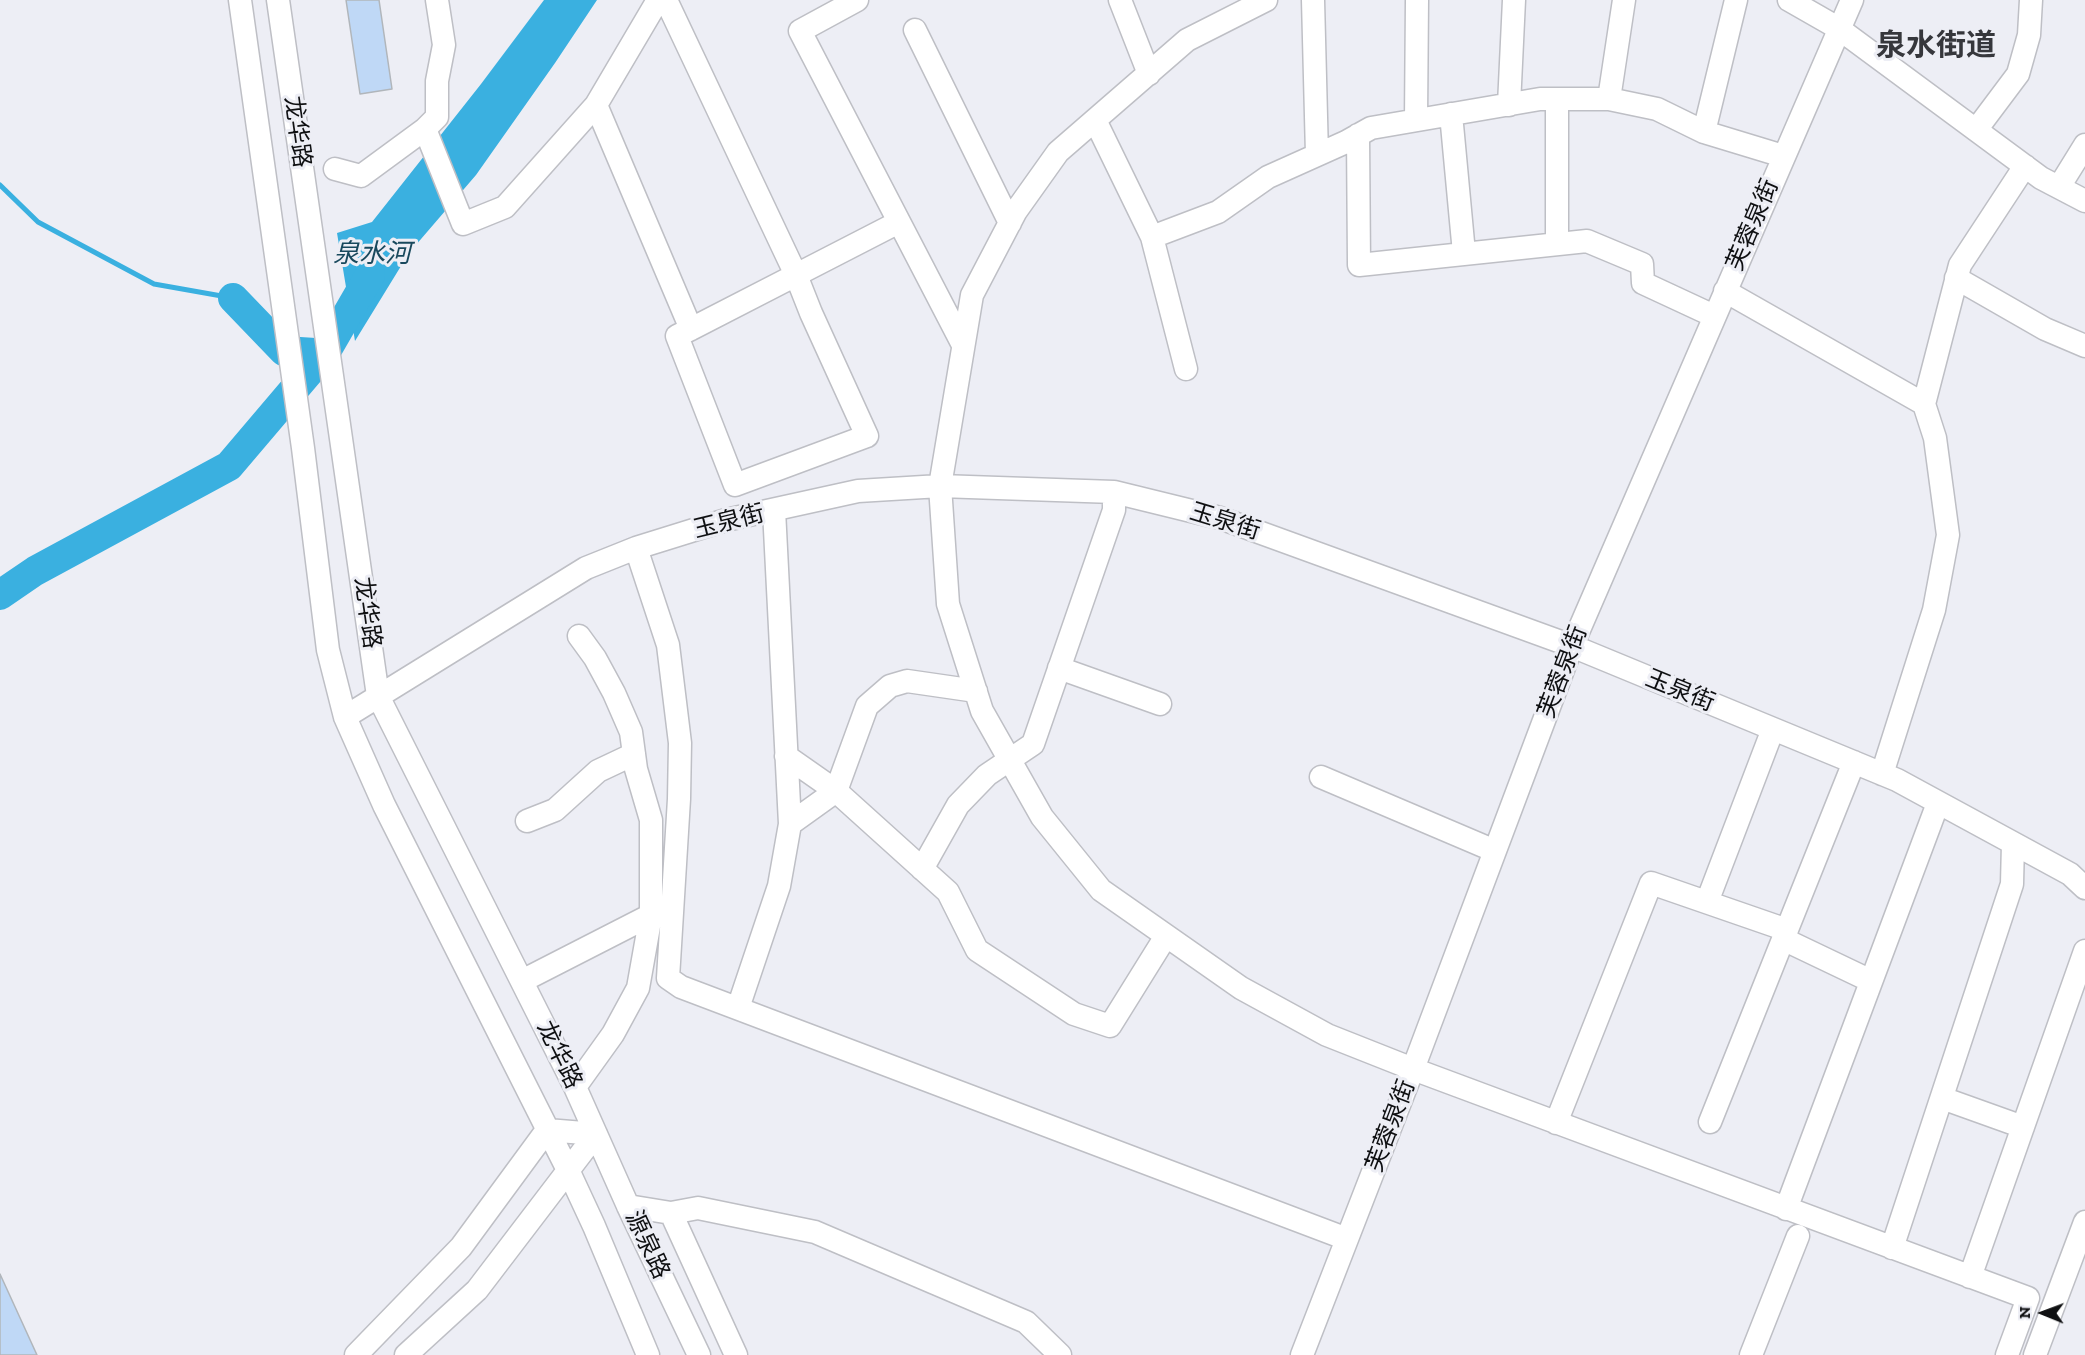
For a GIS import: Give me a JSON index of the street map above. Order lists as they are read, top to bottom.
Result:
{
  "streets": {
    "street": [
      "龙华路",
      "芙蓉泉街",
      "玉泉街",
      "源泉路"
    ]
  },
  "crossings": [
    ["龙华路", "玉泉街"],
    ["龙华路", "源泉路"],
    ["芙蓉泉街", "玉泉街"]
  ],
  "districts": ["泉水街道"],
  "water": ["泉水河"],
  "north": "left"
}
